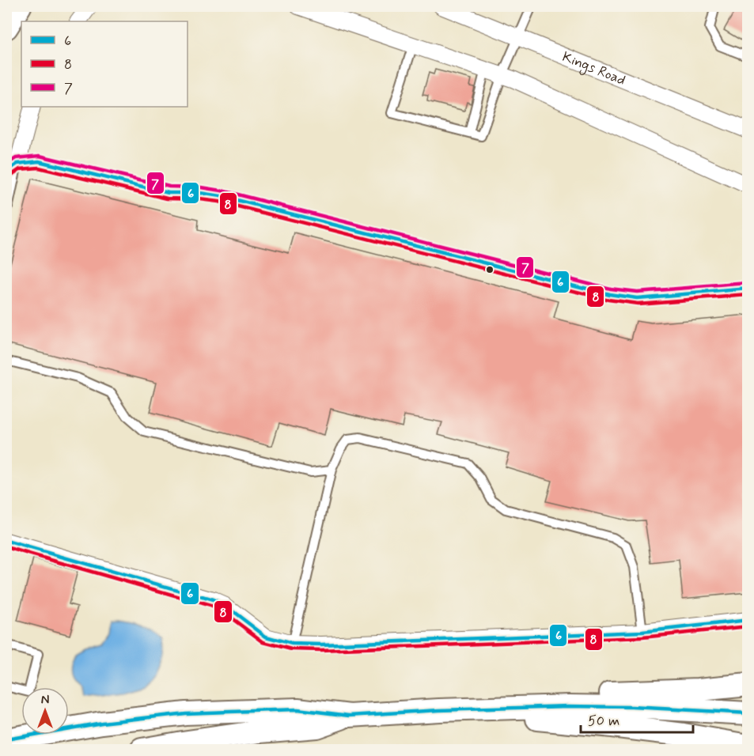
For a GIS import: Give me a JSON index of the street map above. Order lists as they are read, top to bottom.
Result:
{
  "streets": {
    "street": ["Kings Road"]
  },
  "lines": ["transit line 7", "transit line 6", "transit line 8"],
  "legend": ["6", "8", "7"],
  "scale_bar": "50 m",
  "north": "top"
}
